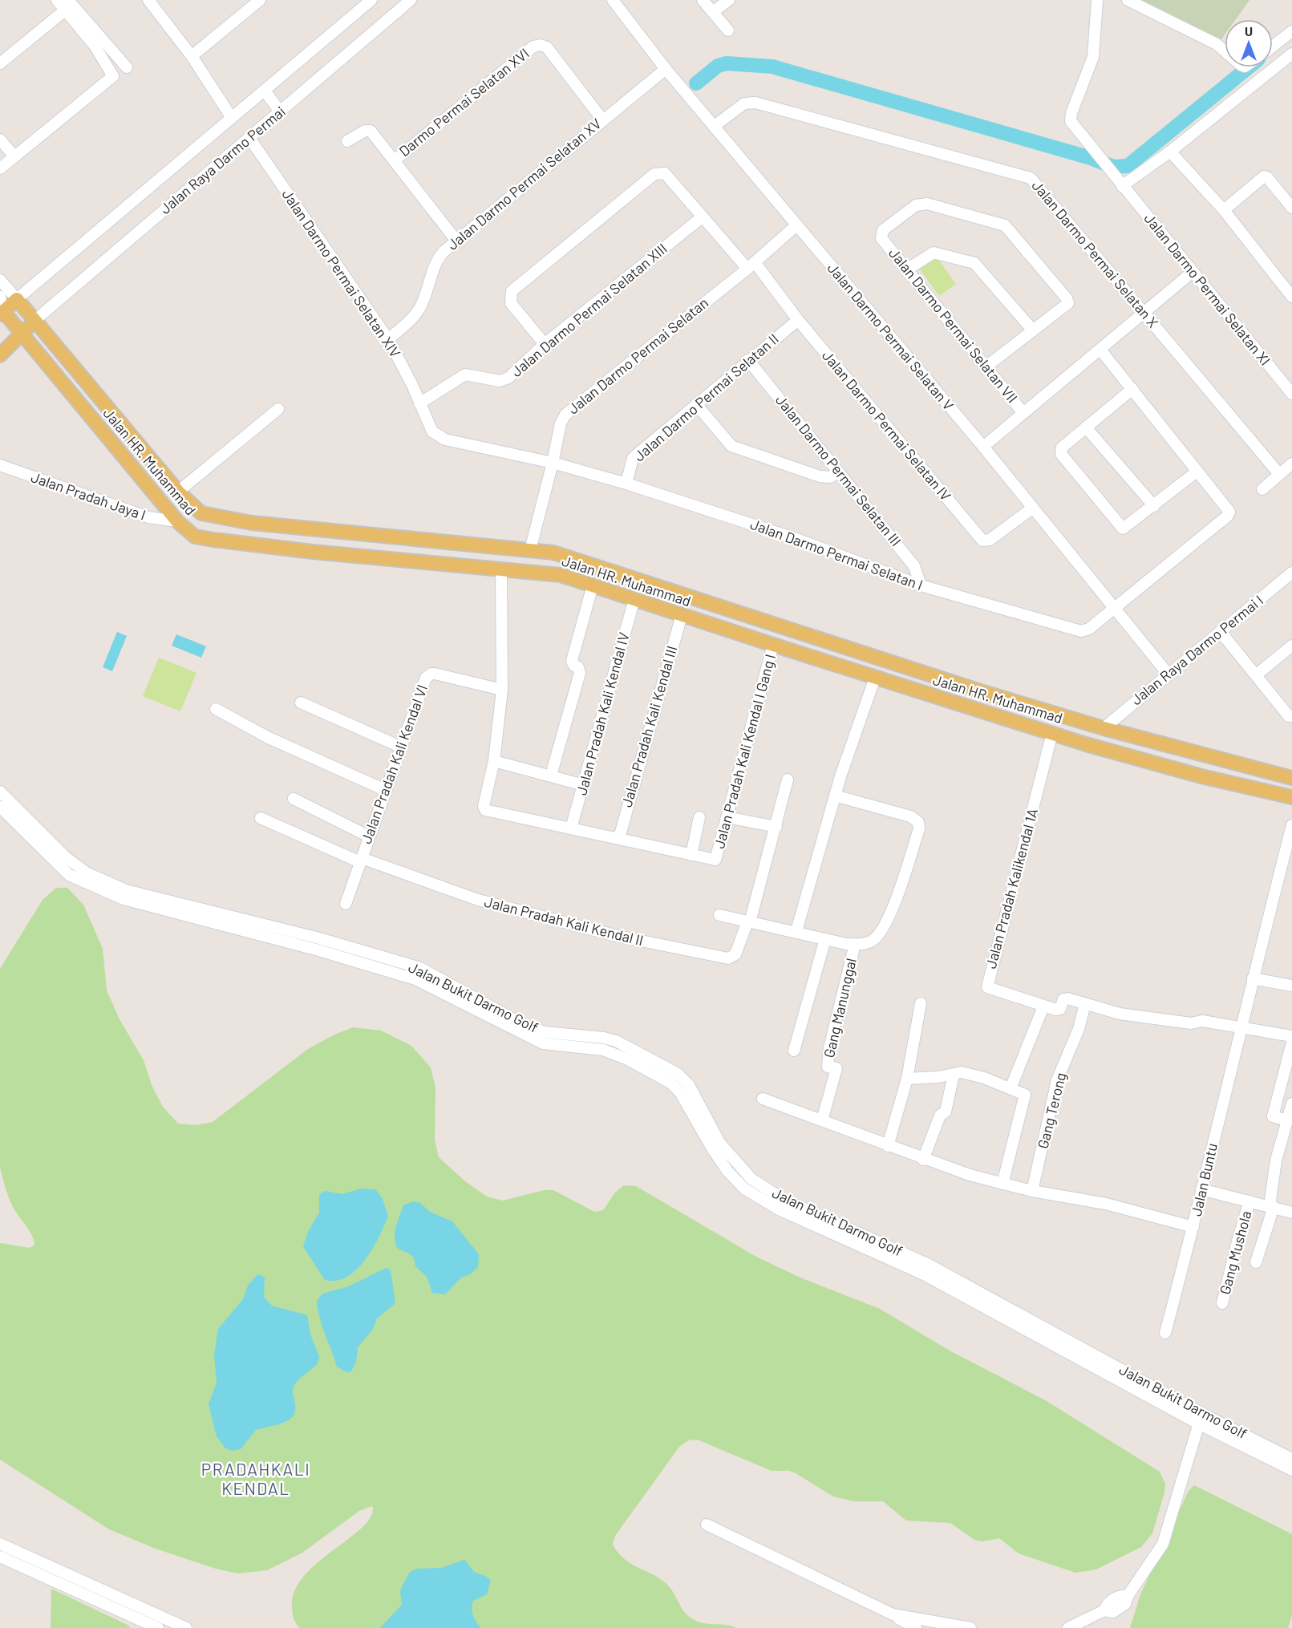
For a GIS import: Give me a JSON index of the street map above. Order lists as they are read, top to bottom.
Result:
{
  "streets": {
    "main road": ["Jalan HR. Muhammad"],
    "street": [
      "Darmo Permai Selatan XVI",
      "Jalan Raya Darmo Permai",
      "Jalan Darmo Permai Selatan XV",
      "Jalan Darmo Permai Selatan X",
      "Jalan Darmo Permai Selatan XIV",
      "Jalan Darmo Permai Selatan XI",
      "Jalan Darmo Permai Selatan XIII",
      "Jalan Darmo Permai Selatan VII",
      "Jalan Darmo Permai Selatan V",
      "Jalan Darmo Permai Selatan",
      "Jalan Darmo Permai Selatan II",
      "Jalan Darmo Permai Selatan IV",
      "Jalan Darmo Permai Selatan III",
      "Jalan Pradah Jaya I",
      "Jalan Darmo Permai Selatan I",
      "Jalan Raya Darmo Permai I",
      "Jalan Pradah Kali Kendal IV",
      "Jalan Pradah Kali Kendal III",
      "Jalan Pradah Kali Kendal I Gang I",
      "Jalan Pradah Kali Kendal VI",
      "Jalan Pradah Kalikendal 1A",
      "Jalan Pradah Kali Kendal II",
      "Jalan Bukit Darmo Golf",
      "Gang Manunggal",
      "Gang Terong",
      "Jalan Buntu",
      "Gang Mushola"
    ]
  },
  "crossings": [
    ["Darmo Permai Selatan XVI", "Jalan Darmo Permai Selatan XV"],
    ["Jalan Raya Darmo Permai", "Jalan Darmo Permai Selatan XIV"],
    ["Jalan Raya Darmo Permai", "Jalan HR. Muhammad"],
    ["Jalan Darmo Permai Selatan XV", "Jalan Darmo Permai Selatan XIV"],
    ["Jalan Darmo Permai Selatan XV", "Jalan Darmo Permai Selatan V"],
    ["Jalan Darmo Permai Selatan X", "Jalan Darmo Permai Selatan V"],
    ["Jalan Darmo Permai Selatan XIV", "Jalan Darmo Permai Selatan XIII"],
    ["Jalan Darmo Permai Selatan XIV", "Jalan Darmo Permai Selatan"],
    ["Jalan Darmo Permai Selatan XIV", "Jalan Darmo Permai Selatan I"],
    ["Jalan Darmo Permai Selatan XIII", "Jalan Darmo Permai Selatan IV"],
    ["Jalan Darmo Permai Selatan V", "Jalan Darmo Permai Selatan"],
    ["Jalan Darmo Permai Selatan V", "Jalan Darmo Permai Selatan IV"],
    ["Jalan Darmo Permai Selatan V", "Jalan Darmo Permai Selatan I"],
    ["Jalan Darmo Permai Selatan V", "Jalan Raya Darmo Permai I"],
    ["Jalan Darmo Permai Selatan", "Jalan Darmo Permai Selatan IV"],
    ["Jalan Darmo Permai Selatan", "Jalan HR. Muhammad"],
    ["Jalan Darmo Permai Selatan", "Jalan Darmo Permai Selatan I"],
    ["Jalan Darmo Permai Selatan II", "Jalan Darmo Permai Selatan IV"],
    ["Jalan Darmo Permai Selatan II", "Jalan Darmo Permai Selatan III"],
    ["Jalan Darmo Permai Selatan II", "Jalan Darmo Permai Selatan I"],
    ["Jalan HR. Muhammad", "Jalan Pradah Jaya I"],
    ["Jalan HR. Muhammad", "Jalan Raya Darmo Permai I"],
    ["Jalan HR. Muhammad", "Jalan Pradah Kali Kendal IV"],
    ["Jalan HR. Muhammad", "Jalan Pradah Kali Kendal III"],
    ["Jalan HR. Muhammad", "Jalan Pradah Kali Kendal I Gang I"],
    ["Jalan HR. Muhammad", "Jalan Pradah Kalikendal 1A"],
    ["Jalan Darmo Permai Selatan III", "Jalan Darmo Permai Selatan I"],
    ["Jalan Pradah Kali Kendal VI", "Jalan Pradah Kali Kendal II"]
  ],
  "districts": ["PRADAHKALI KENDAL"],
  "north": "top"
}
